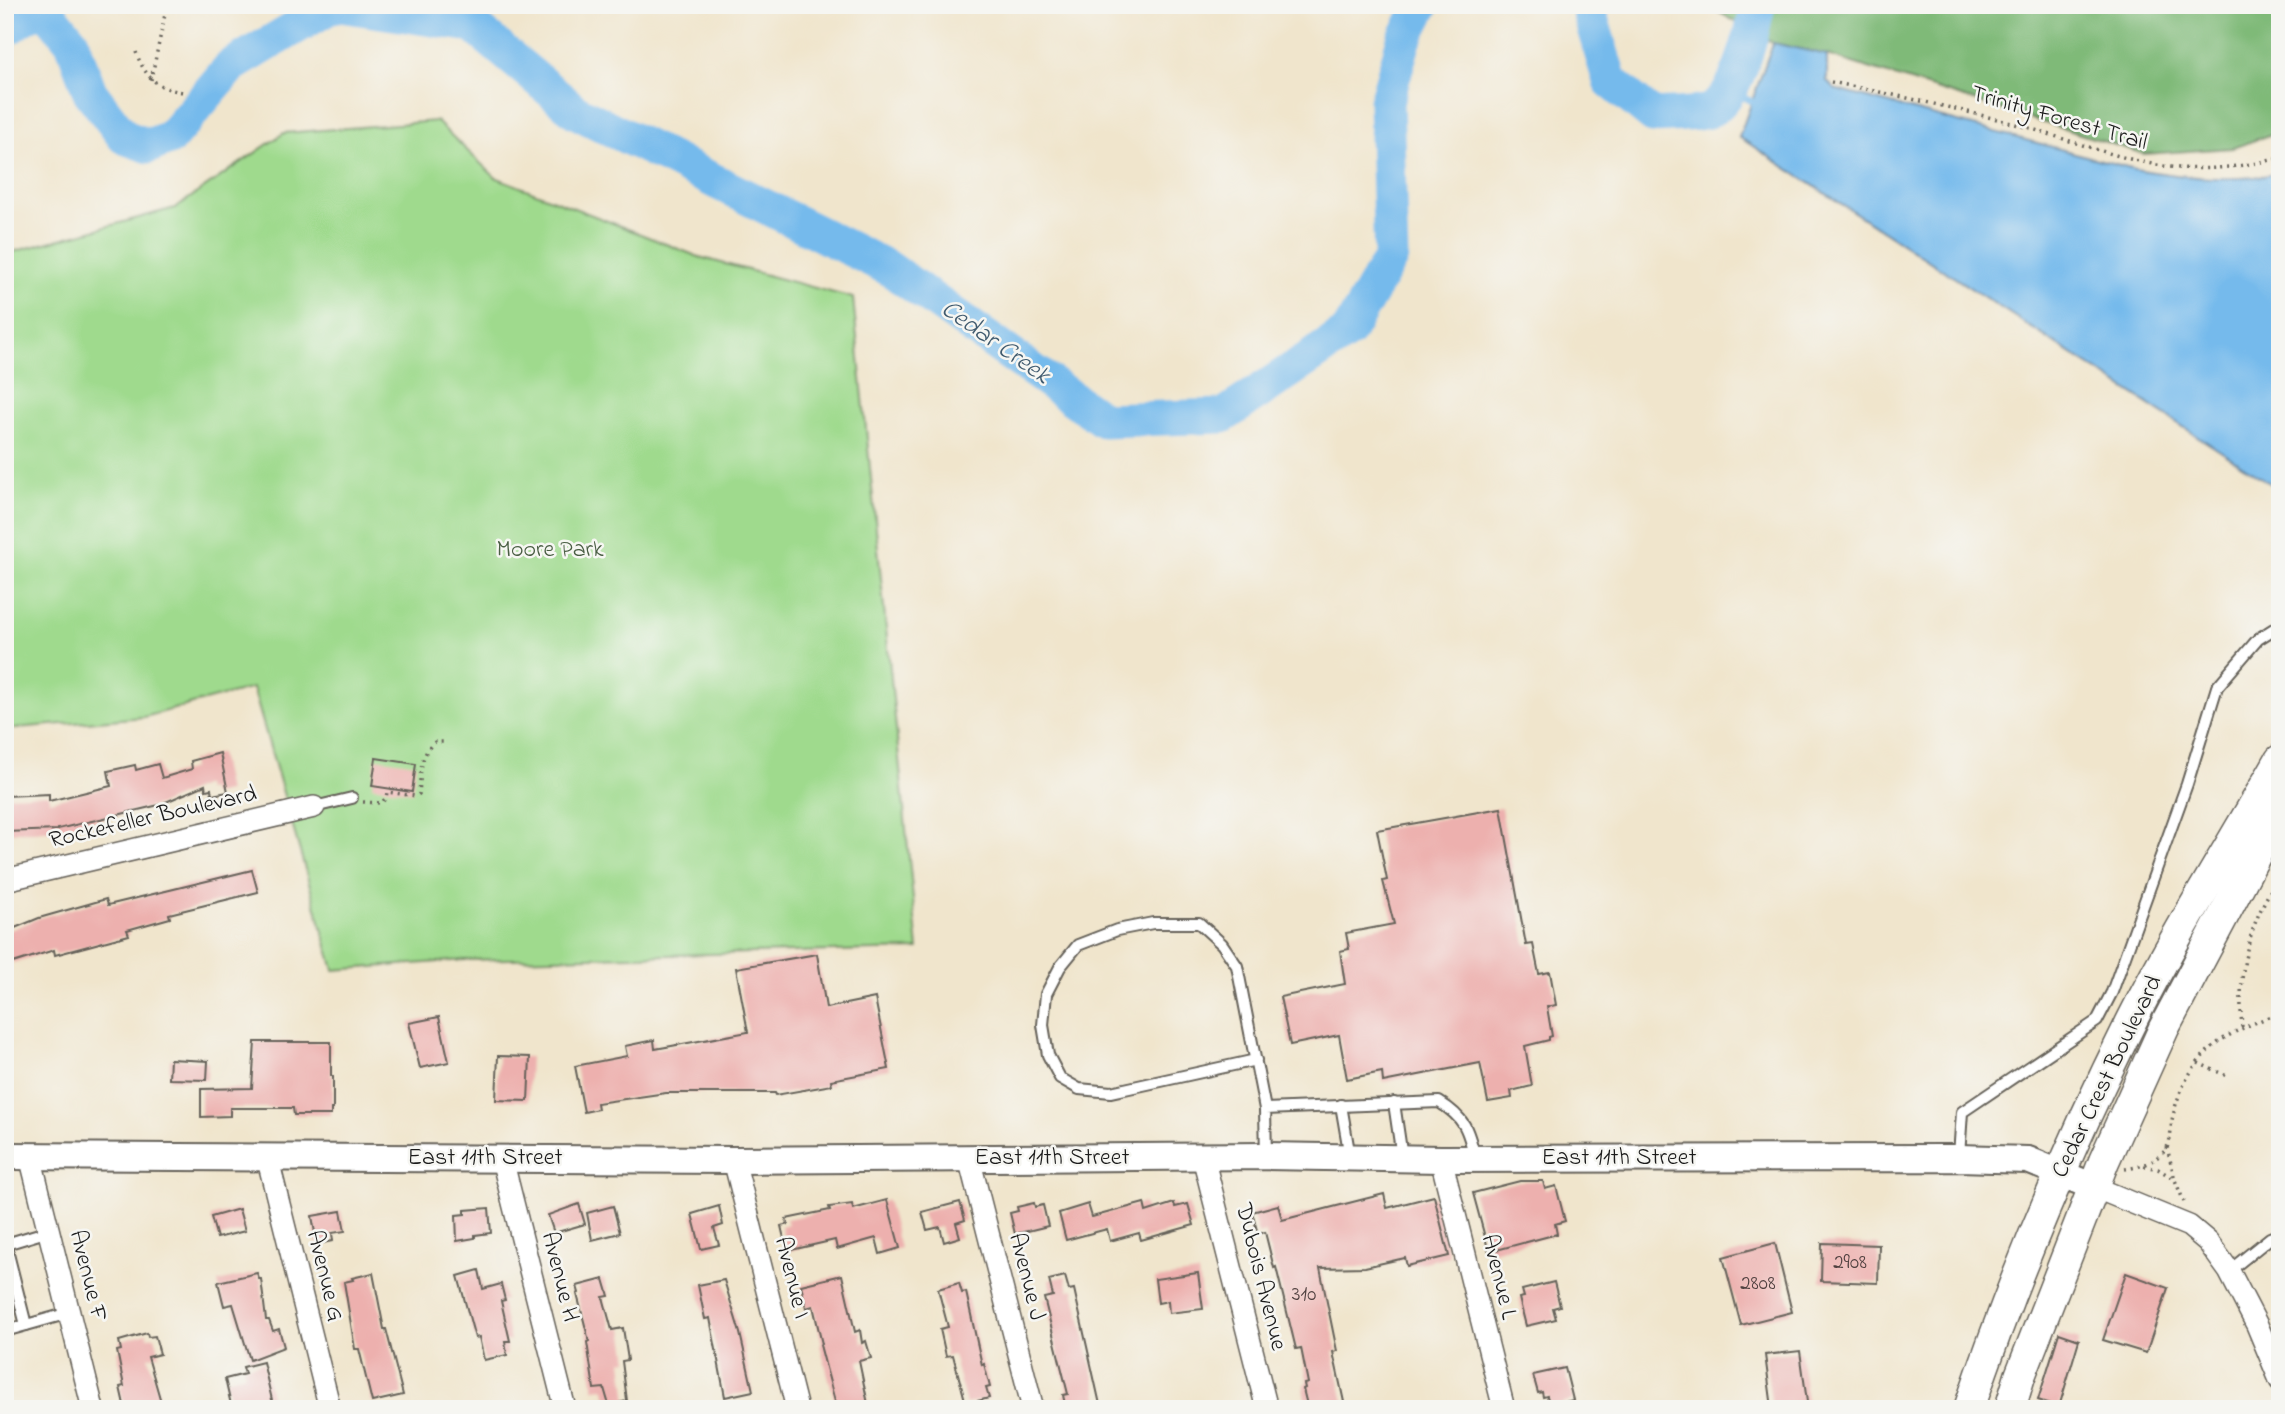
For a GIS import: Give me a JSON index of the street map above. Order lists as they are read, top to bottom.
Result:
{
  "streets": {
    "main road": ["Cedar Crest Boulevard"],
    "street": [
      "Rockefeller Boulevard",
      "East 11th Street",
      "Avenue F",
      "Avenue G",
      "Avenue H",
      "Avenue J",
      "Dubois Avenue",
      "Avenue L",
      "Avenue I"
    ],
    "path": ["Trinity Forest Trail"]
  },
  "crossings": [
    ["Cedar Crest Boulevard", "East 11th Street"],
    ["East 11th Street", "Avenue F"],
    ["East 11th Street", "Avenue G"],
    ["East 11th Street", "Avenue H"],
    ["East 11th Street", "Avenue J"],
    ["East 11th Street", "Dubois Avenue"],
    ["East 11th Street", "Avenue L"],
    ["East 11th Street", "Avenue I"]
  ],
  "water": ["Cedar Creek"],
  "parks": ["Moore Park"],
  "house_numbers": ["2908", "2808", "310"]
}
